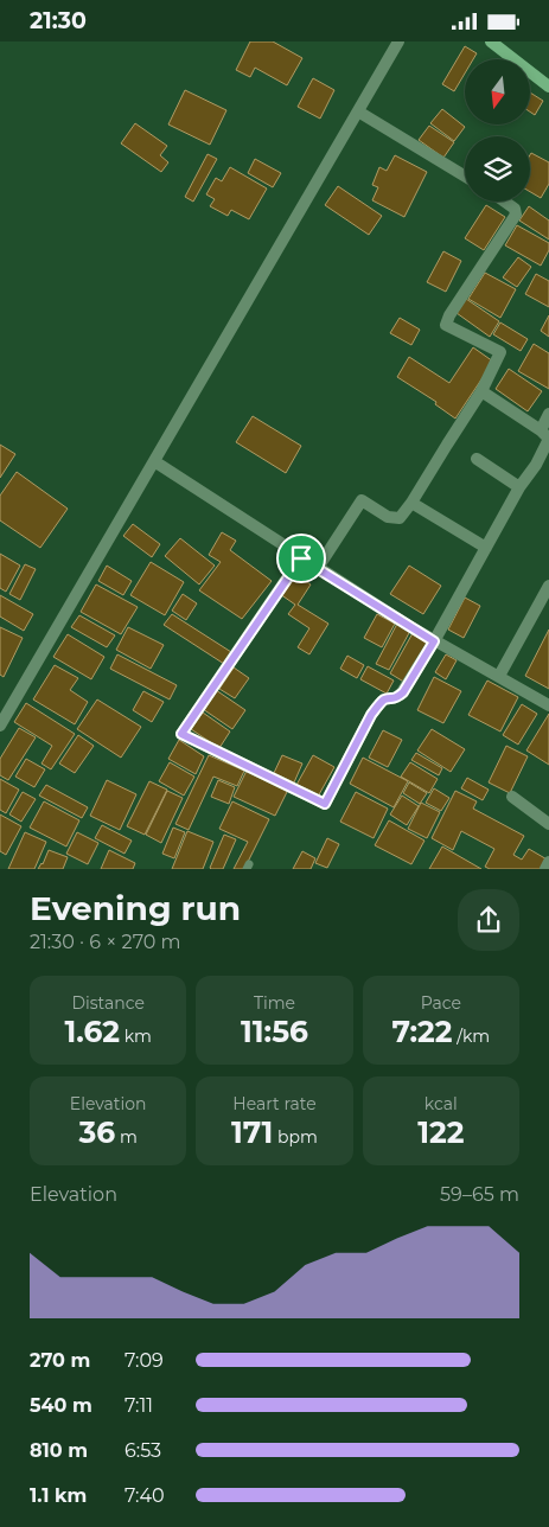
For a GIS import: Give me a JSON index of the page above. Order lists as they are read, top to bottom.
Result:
{
  "north": "bottom",
  "page": {
    "status": "21:30",
    "heading": ["Evening run", "21:30 · 6 × 270 m"],
    "stats": [
      ["Distance", "1.62 km"],
      ["Time", "11:56"],
      ["Pace", "7:22 /km"],
      ["Elevation", "36 m"],
      ["Heart rate", "171 bpm"],
      ["kcal", "122"]
    ],
    "chart": ["Elevation", "59–65 m"],
    "list": [
      {
        "name": "270 m",
        "note": "7:09"
      },
      {
        "name": "540 m",
        "note": "7:11"
      },
      {
        "name": "810 m",
        "note": "6:53"
      },
      {
        "name": "1.1 km",
        "note": "7:40"
      }
    ]
  }
}
